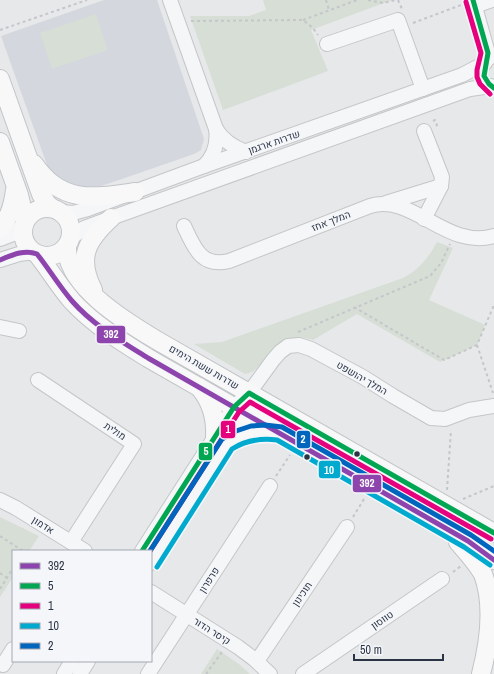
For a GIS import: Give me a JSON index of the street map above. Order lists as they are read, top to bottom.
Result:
{
  "streets": {
    "main road": ["שדרות ששת הימים"],
    "street": [
      "שדרות ארגמן",
      "המלך אחז",
      "המלך יהושפט",
      "מולית",
      "אדמון",
      "פרפרון",
      "תוכינון",
      "טווסון",
      "קיסר הדור"
    ]
  },
  "crossings": [
    ["שדרות ארגמן", "שדרות ששת הימים"],
    ["מולית", "אדמון"],
    ["פרפרון", "קיסר הדור"],
    ["תוכינון", "קיסר הדור"]
  ],
  "lines": [
    "transit line 5",
    "transit line 1",
    "transit line 392",
    "transit line 2",
    "transit line 10"
  ],
  "legend": [
    "392",
    "5",
    "1",
    "10",
    "2"
  ],
  "scale_bar": "50 m"
}
